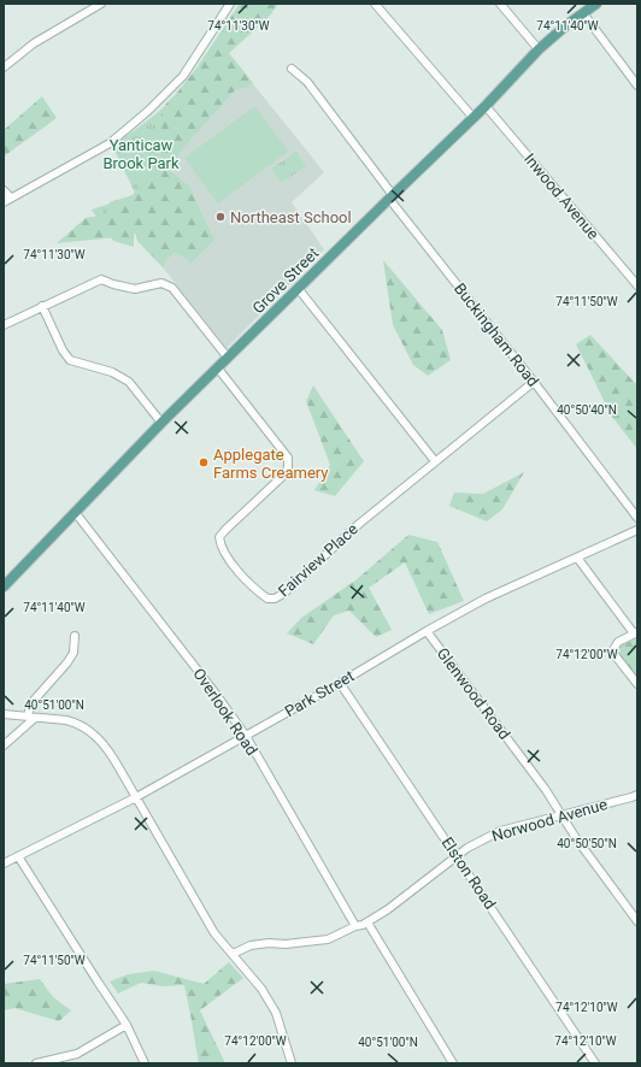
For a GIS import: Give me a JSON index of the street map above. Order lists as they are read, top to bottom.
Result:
{
  "streets": {
    "main road": ["Grove Street"],
    "street": [
      "Inwood Avenue",
      "Buckingham Road",
      "Fairview Place",
      "Park Street",
      "Glenwood Road",
      "Overlook Road",
      "Norwood Avenue",
      "Elston Road"
    ]
  },
  "crossings": [
    ["Inwood Avenue", "Grove Street"],
    ["Grove Street", "Buckingham Road"],
    ["Grove Street", "Fairview Place"],
    ["Grove Street", "Overlook Road"],
    ["Buckingham Road", "Fairview Place"],
    ["Park Street", "Glenwood Road"],
    ["Park Street", "Overlook Road"],
    ["Park Street", "Elston Road"],
    ["Glenwood Road", "Norwood Avenue"],
    ["Overlook Road", "Norwood Avenue"],
    ["Norwood Avenue", "Elston Road"]
  ],
  "parks": ["Yanticaw Brook Park"],
  "places": ["Northeast School", "Applegate Farms Creamery"],
  "coordinates": [
    "74°11'30\"W",
    "74°11'40\"W",
    "74°11'50\"W",
    "40°50'40\"N",
    "74°12'00\"W",
    "40°51'00\"N",
    "40°50'50\"N",
    "74°12'10\"W"
  ]
}
